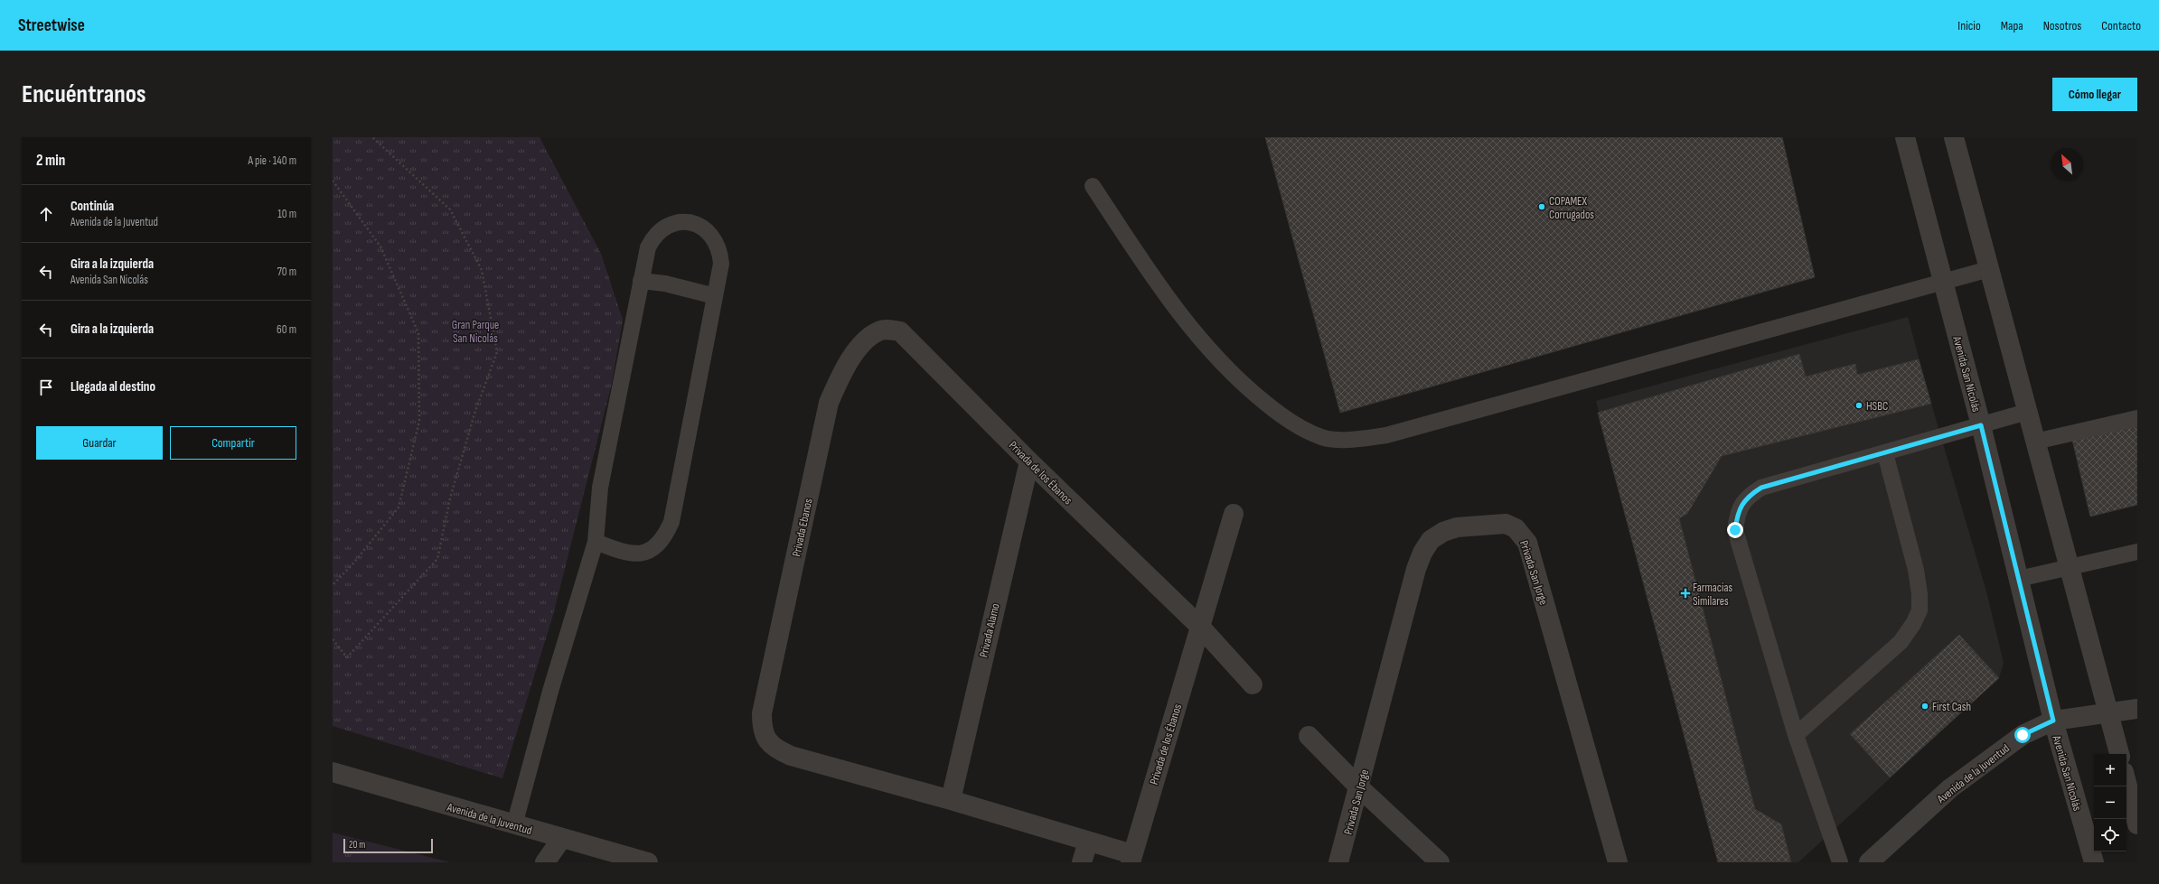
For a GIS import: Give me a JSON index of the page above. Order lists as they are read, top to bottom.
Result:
{
  "streets": {
    "street": [
      "Avenida San Nicolás",
      "Privada de los Ébanos",
      "Privada Ebanos",
      "Privada San Jorge",
      "Privada Alamo",
      "Avenida de la Juventud"
    ]
  },
  "crossings": [
    ["Avenida San Nicolás", "Avenida de la Juventud"],
    ["Privada de los Ébanos", "Privada Ebanos"],
    ["Privada de los Ébanos", "Privada Alamo"],
    ["Privada Ebanos", "Privada Alamo"]
  ],
  "parks": ["Gran Parque San Nicolás"],
  "places": {
    "other": ["COPAMEX Corrugados", "HSBC", "First Cash"],
    "health": ["Farmacias Similares"]
  },
  "scale_bar": "20 m",
  "north": "top left",
  "page": {
    "header": "Streetwise",
    "nav": [
      "Inicio",
      "Mapa",
      "Nosotros",
      "Contacto"
    ],
    "buttons": [
      "Cómo llegar",
      ["Guardar", "Compartir"]
    ],
    "title": "Encuéntranos",
    "heading": ["2 min", "A pie · 140 m"],
    "list": [
      ["Continúa", "Avenida de la Juventud", "10 m"],
      ["Gira a la izquierda", "Avenida San Nicolás", "70 m"],
      ["Gira a la izquierda", "60 m"],
      "Llegada al destino"
    ],
    "map_buttons": ["+", "−"],
    "scale": "20 m"
  }
}
